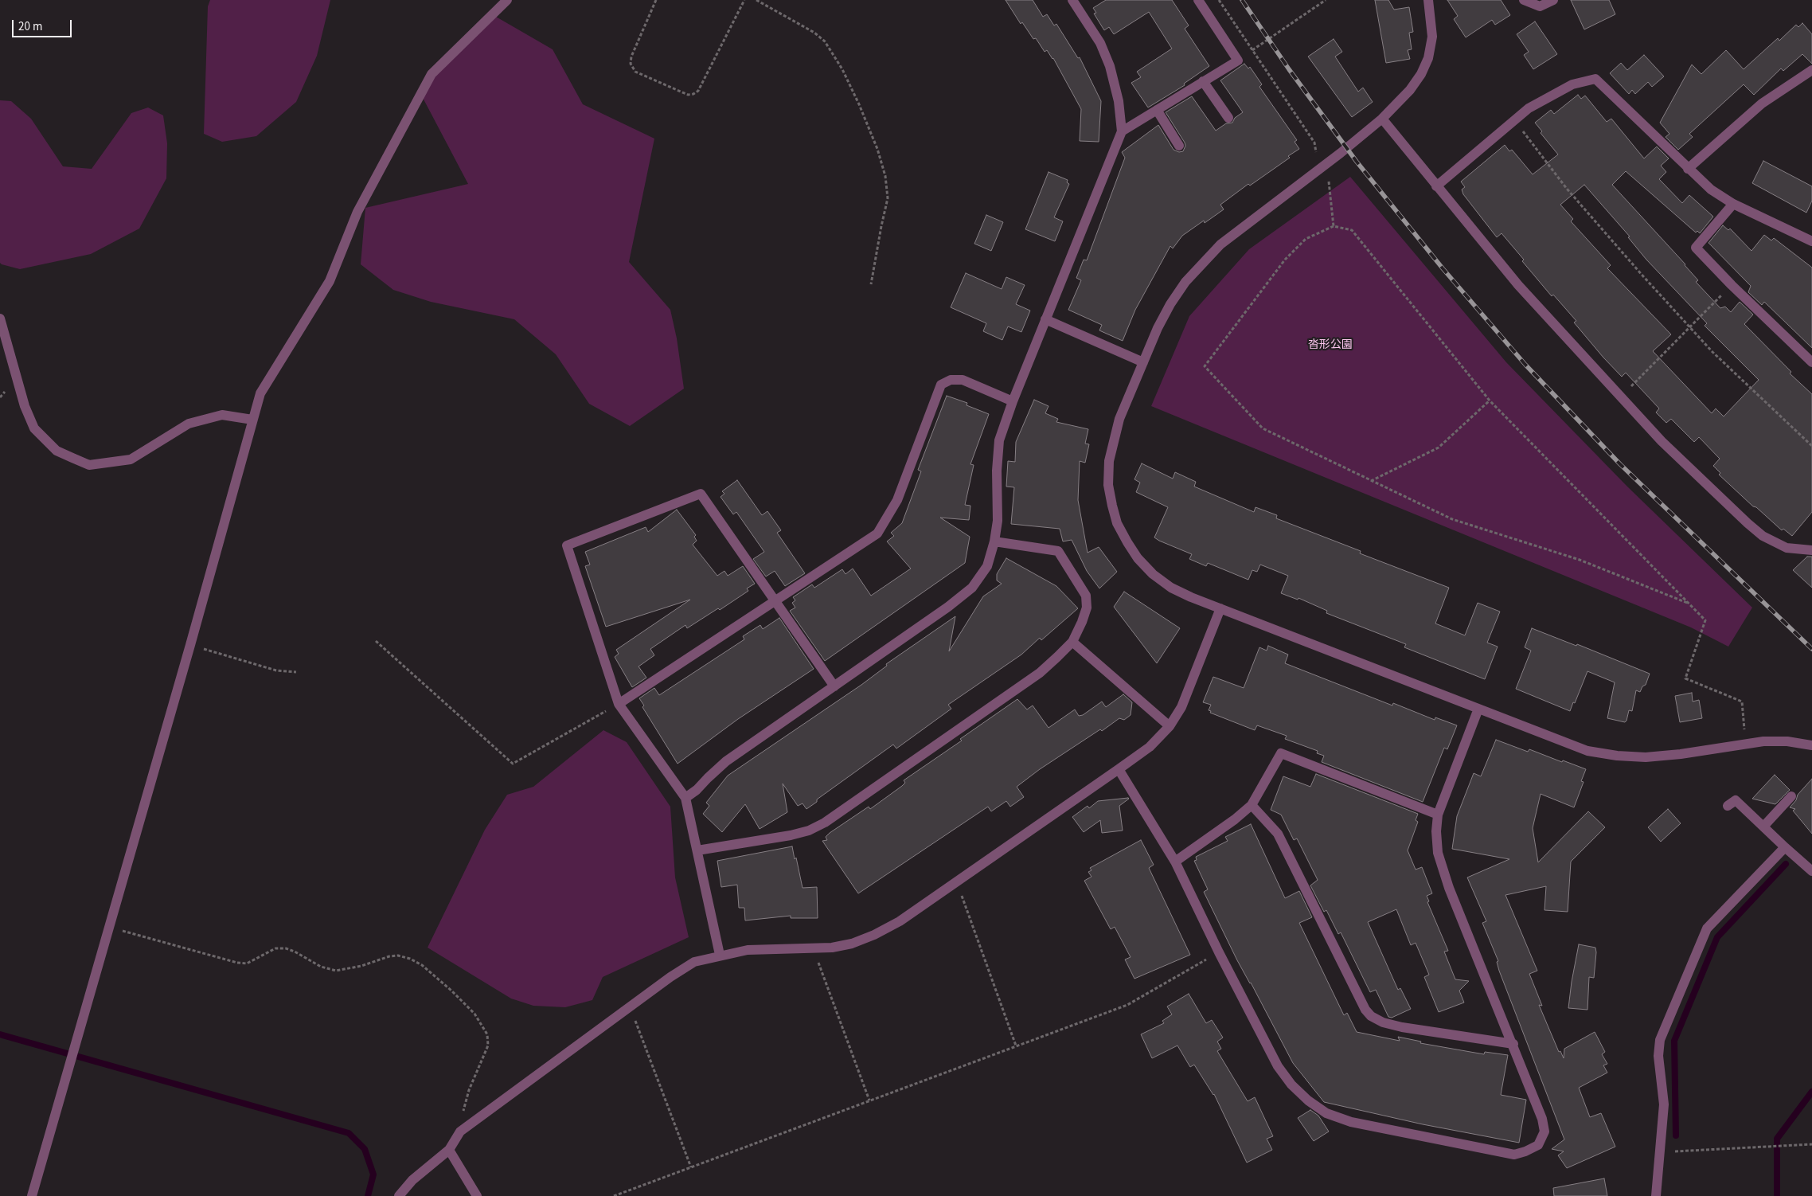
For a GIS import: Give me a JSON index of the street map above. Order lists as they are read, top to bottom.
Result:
{
  "parks": ["沓形公園"],
  "scale_bar": "20 m"
}
